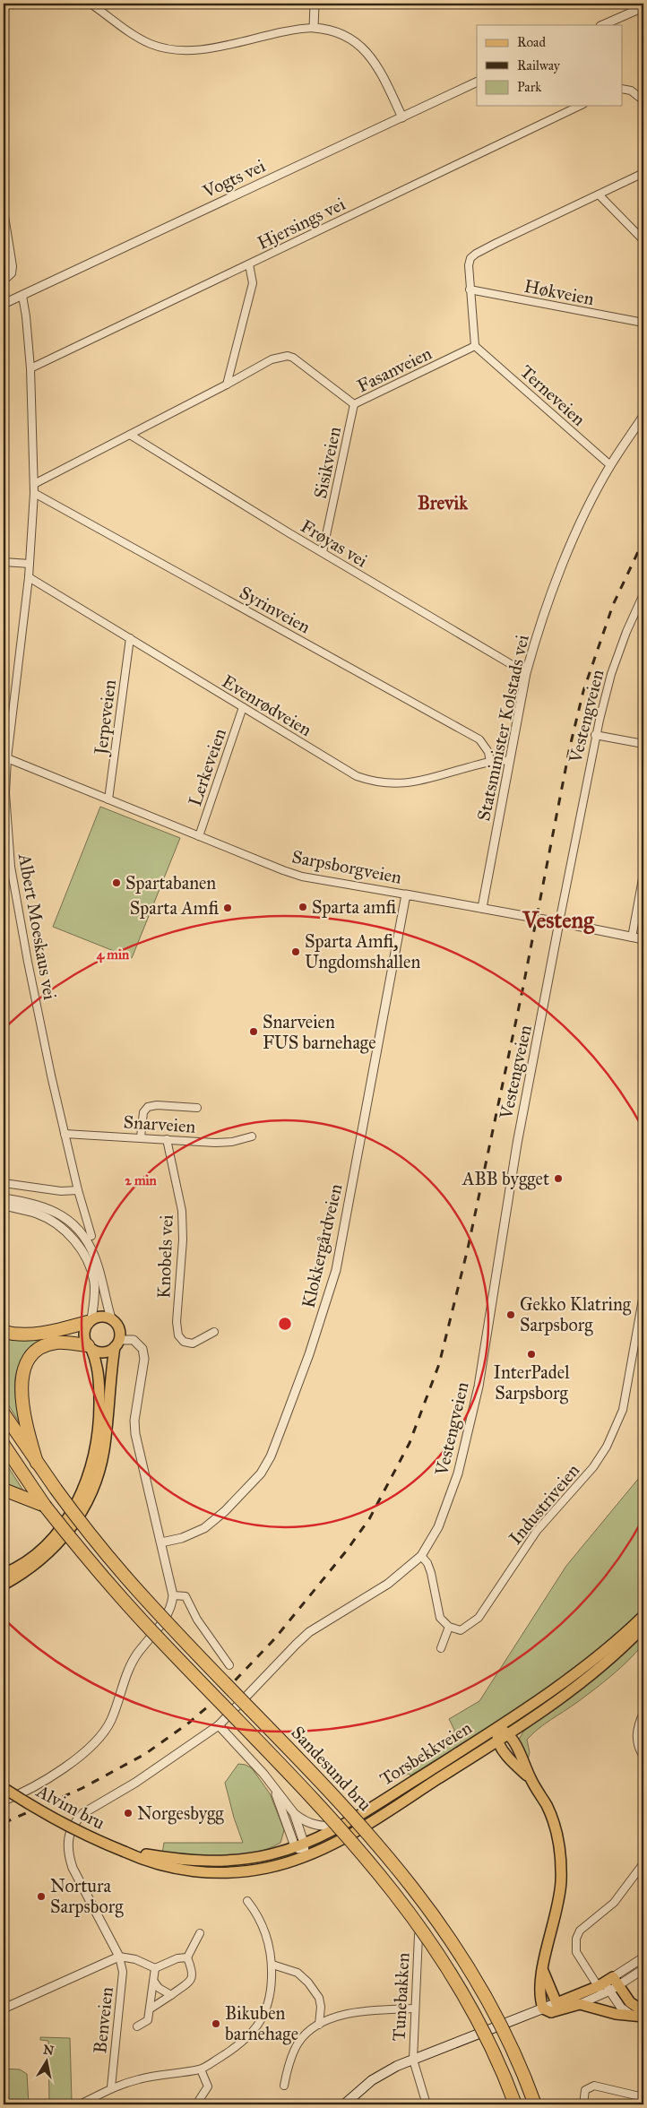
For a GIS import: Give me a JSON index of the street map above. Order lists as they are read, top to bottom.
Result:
{
  "streets": {
    "highway": ["Sandesund bru"],
    "main road": ["Torsbekkveien", "Alvim bru"],
    "street": [
      "Vogts vei",
      "Hjersings vei",
      "Høkveien",
      "Fasanveien",
      "Terneveien",
      "Sisikveien",
      "Frøyas vei",
      "Syrinveien",
      "Evenrødveien",
      "Vestengveien",
      "Jerpeveien",
      "Statsminister Kolstads vei",
      "Lerkeveien",
      "Sarpsborgveien",
      "Albert Moeskaus vei",
      "Snarveien",
      "Klokkergårdveien",
      "Knobels vei",
      "Industriveien",
      "Tunebakken",
      "Benveien"
    ]
  },
  "crossings": [
    ["Vogts vei", "Albert Moeskaus vei"],
    ["Hjersings vei", "Albert Moeskaus vei"],
    ["Fasanveien", "Terneveien"],
    ["Fasanveien", "Sisikveien"],
    ["Fasanveien", "Frøyas vei"],
    ["Fasanveien", "Albert Moeskaus vei"],
    ["Terneveien", "Statsminister Kolstads vei"],
    ["Sisikveien", "Frøyas vei"],
    ["Frøyas vei", "Statsminister Kolstads vei"],
    ["Syrinveien", "Evenrødveien"],
    ["Syrinveien", "Albert Moeskaus vei"],
    ["Evenrødveien", "Jerpeveien"],
    ["Evenrødveien", "Statsminister Kolstads vei"],
    ["Evenrødveien", "Lerkeveien"],
    ["Evenrødveien", "Albert Moeskaus vei"],
    ["Vestengveien", "Sarpsborgveien"],
    ["Vestengveien", "Benveien"],
    ["Jerpeveien", "Sarpsborgveien"],
    ["Statsminister Kolstads vei", "Sarpsborgveien"],
    ["Lerkeveien", "Sarpsborgveien"],
    ["Sarpsborgveien", "Albert Moeskaus vei"],
    ["Sarpsborgveien", "Klokkergårdveien"],
    ["Albert Moeskaus vei", "Snarveien"],
    ["Snarveien", "Knobels vei"],
    ["Torsbekkveien", "Alvim bru"]
  ],
  "districts": ["Brevik", "Vesteng"],
  "places": [
    "Spartabanen",
    "Sparta amfi",
    "Sparta Amfi",
    "Sparta Amfi, Ungdomshallen",
    "Snarveien FUS barnehage",
    "ABB bygget",
    "Gekko Klatring Sarpsborg",
    "InterPadel Sarpsborg",
    "Norgesbygg",
    "Nortura Sarpsborg",
    "Bikuben barnehage"
  ],
  "legend": ["Road", "Railway", "Park"],
  "north": "top",
  "rings": ["4 min", "2 min"]
}
